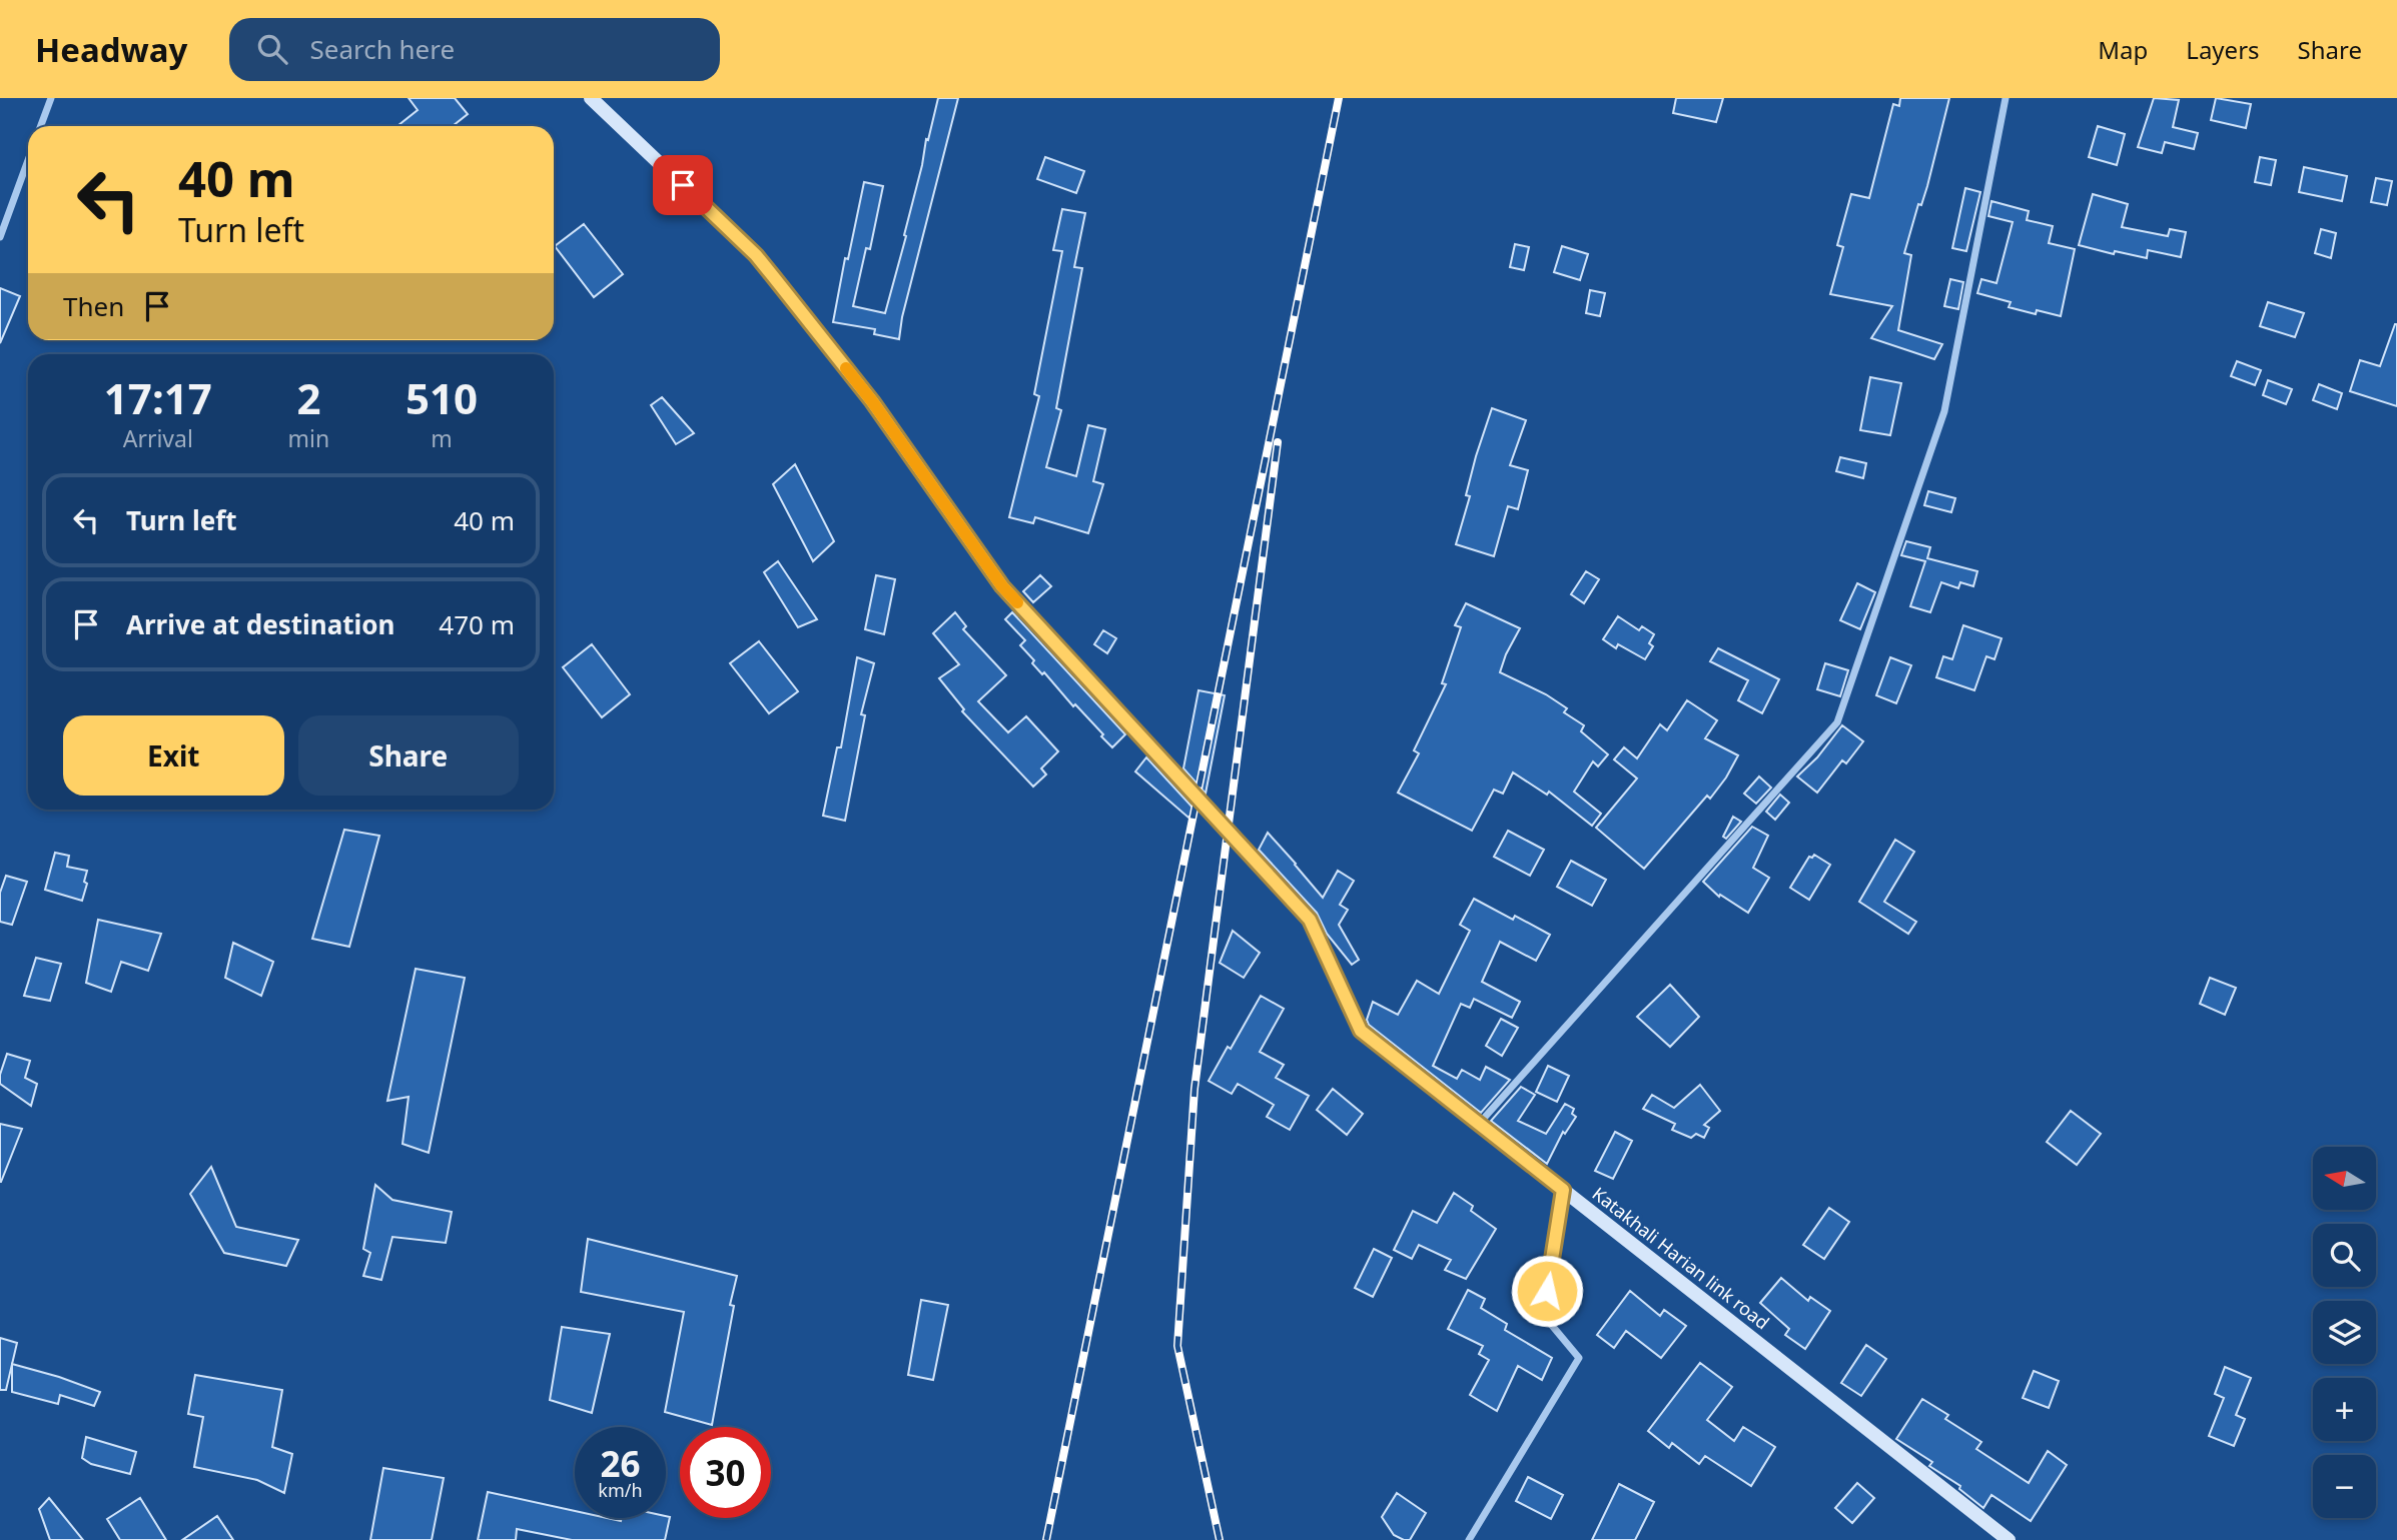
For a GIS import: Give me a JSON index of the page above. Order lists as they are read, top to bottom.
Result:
{
  "streets": {
    "street": ["Katakhali Harian link road"]
  },
  "north": "left",
  "page": {
    "header": "Headway",
    "search": "Search here",
    "nav": ["Map", "Layers", "Share"],
    "turn": ["40 m", "Turn left"],
    "then": "Then",
    "eta": [
      "17:17",
      "Arrival",
      "2",
      "min",
      "510",
      "m"
    ],
    "list": [
      {
        "name": "Turn left",
        "value": "40 m"
      },
      {
        "name": "Arrive at destination",
        "value": "470 m"
      }
    ],
    "buttons": ["Exit", "Share"],
    "map_buttons": ["+", "−"],
    "speed": "26 km/h",
    "limit": "30"
  }
}
